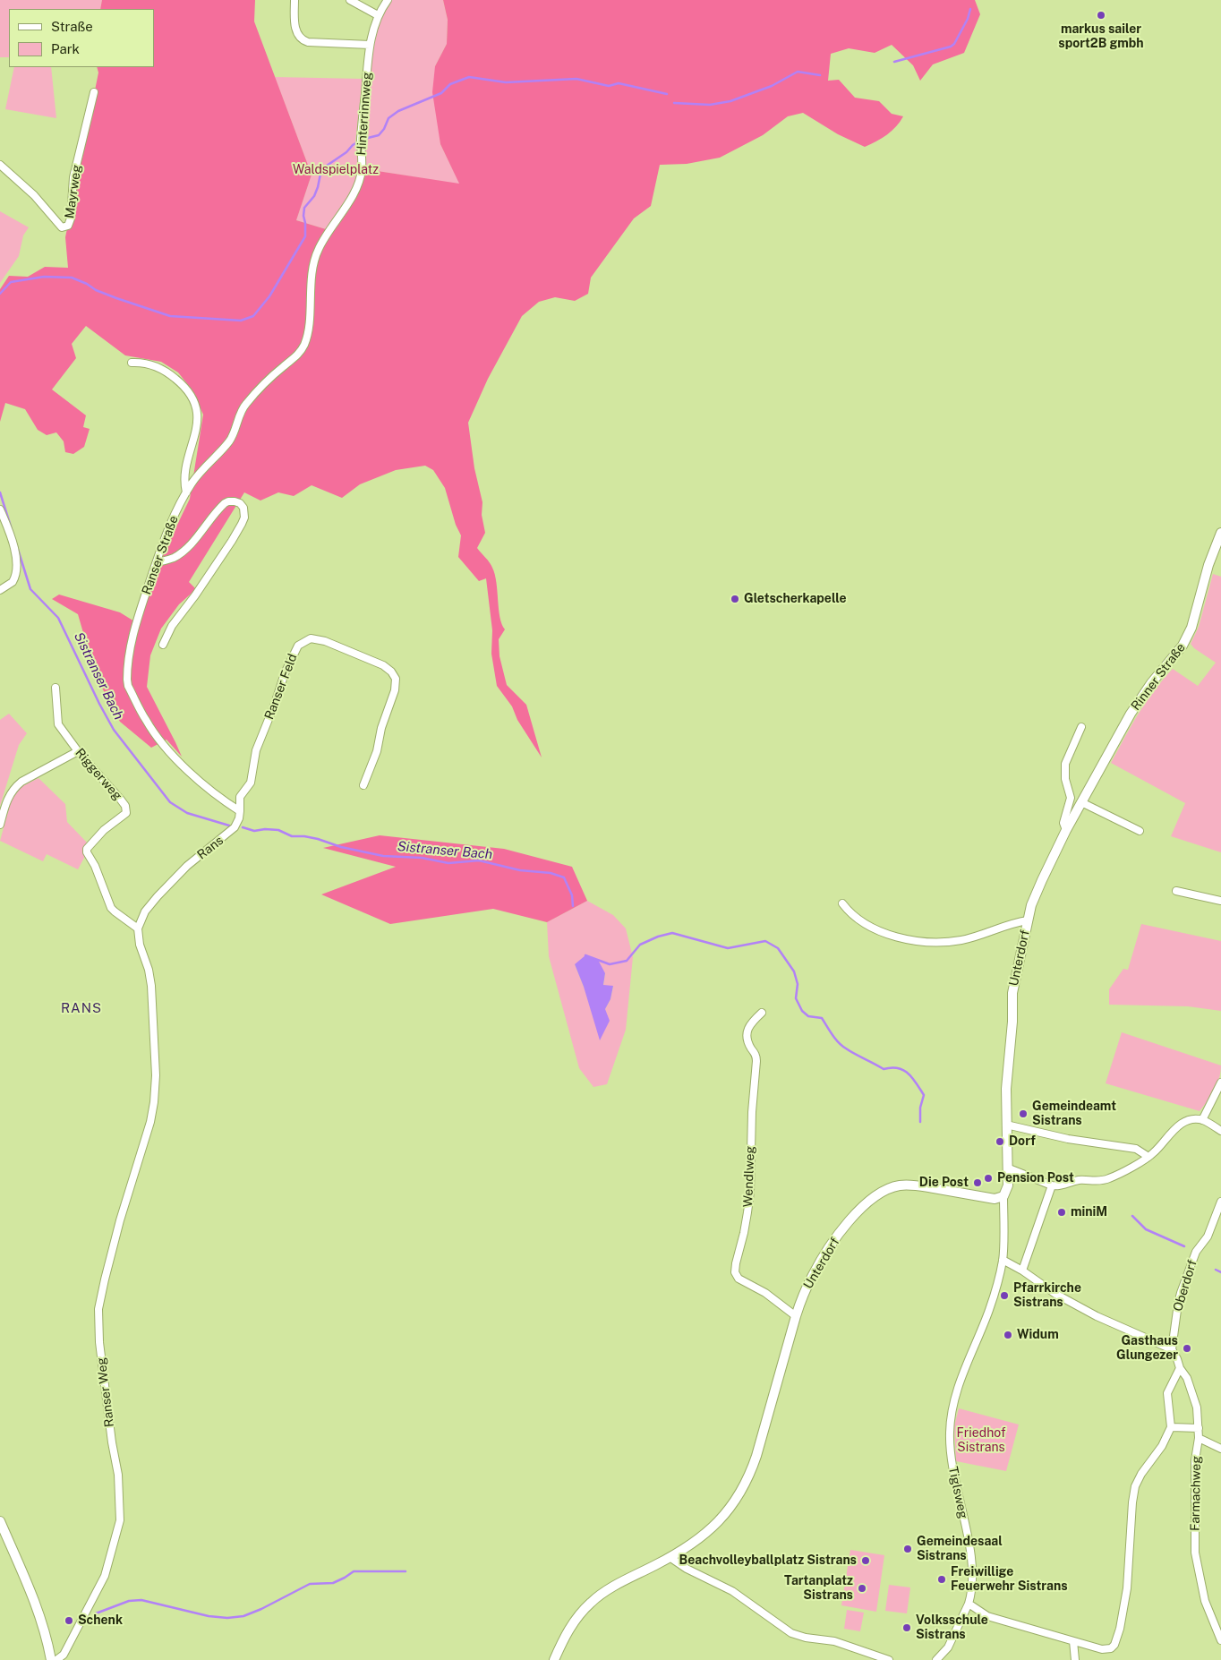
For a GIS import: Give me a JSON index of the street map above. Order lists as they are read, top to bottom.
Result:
{
  "streets": {
    "main road": ["Rinner Straße", "Unterdorf"],
    "street": [
      "Hinterrinnweg",
      "Mayrweg",
      "Ranser Straße",
      "Ranser Feld",
      "Riggerweg",
      "Rans",
      "Wendlweg",
      "Oberdorf",
      "Ranser Weg",
      "Tiglsweg",
      "Farmachweg"
    ]
  },
  "crossings": [
    ["Hinterrinnweg", "Ranser Straße"],
    ["Ranser Straße", "Ranser Feld"],
    ["Ranser Straße", "Rans"],
    ["Rinner Straße", "Unterdorf"],
    ["Ranser Feld", "Rans"],
    ["Riggerweg", "Rans"],
    ["Riggerweg", "Ranser Weg"],
    ["Rans", "Ranser Weg"],
    ["Unterdorf", "Wendlweg"],
    ["Unterdorf", "Tiglsweg"],
    ["Oberdorf", "Farmachweg"]
  ],
  "districts": ["RANS"],
  "water": ["Sistranser Bach"],
  "parks": ["Waldspielplatz", "Friedhof Sistrans"],
  "places": [
    "markus sailer sport2B gmbh",
    "Gletscherkapelle",
    "Gemeindeamt Sistrans",
    "Dorf",
    "Pension Post",
    "Die Post",
    "miniM",
    "Pfarrkirche Sistrans",
    "Widum",
    "Gasthaus Glungezer",
    "Gemeindesaal Sistrans",
    "Beachvolleyballplatz Sistrans",
    "Freiwillige Feuerwehr Sistrans",
    "Tartanplatz Sistrans",
    "Schenk",
    "Volksschule Sistrans"
  ],
  "legend": ["Straße", "Park"]
}
